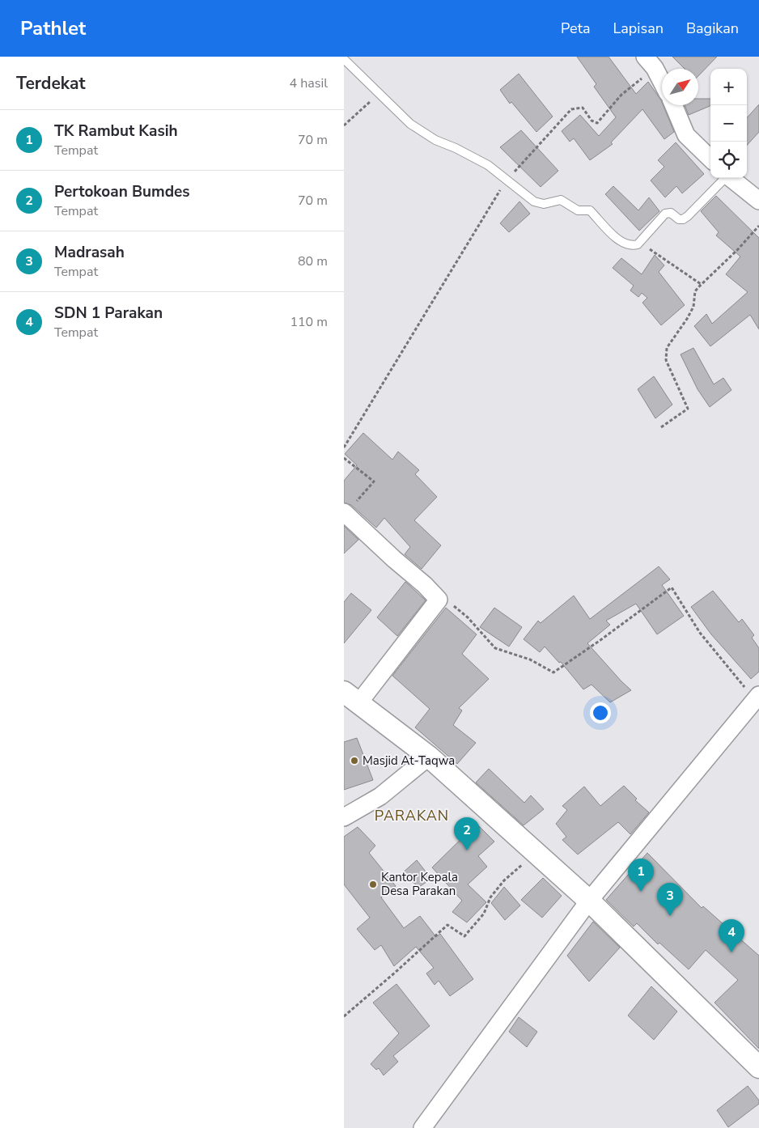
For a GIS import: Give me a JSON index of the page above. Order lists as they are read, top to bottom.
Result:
{
  "districts": ["PARAKAN"],
  "places": ["Masjid At-Taqwa", "Kantor Kepala Desa Parakan"],
  "north": "top right",
  "page": {
    "header": "Pathlet",
    "nav": ["Peta", "Lapisan", "Bagikan"],
    "heading": ["Terdekat", "4 hasil"],
    "map_buttons": ["+", "−"],
    "list": [
      {
        "mark": "1",
        "name": "TK Rambut Kasih",
        "note": "Tempat",
        "value": "70 m"
      },
      {
        "mark": "2",
        "name": "Pertokoan Bumdes",
        "note": "Tempat",
        "value": "70 m"
      },
      {
        "mark": "3",
        "name": "Madrasah",
        "note": "Tempat",
        "value": "80 m"
      },
      {
        "mark": "4",
        "name": "SDN 1 Parakan",
        "note": "Tempat",
        "value": "110 m"
      }
    ],
    "pins": [
      "2",
      "1",
      "3",
      "4"
    ]
  }
}
